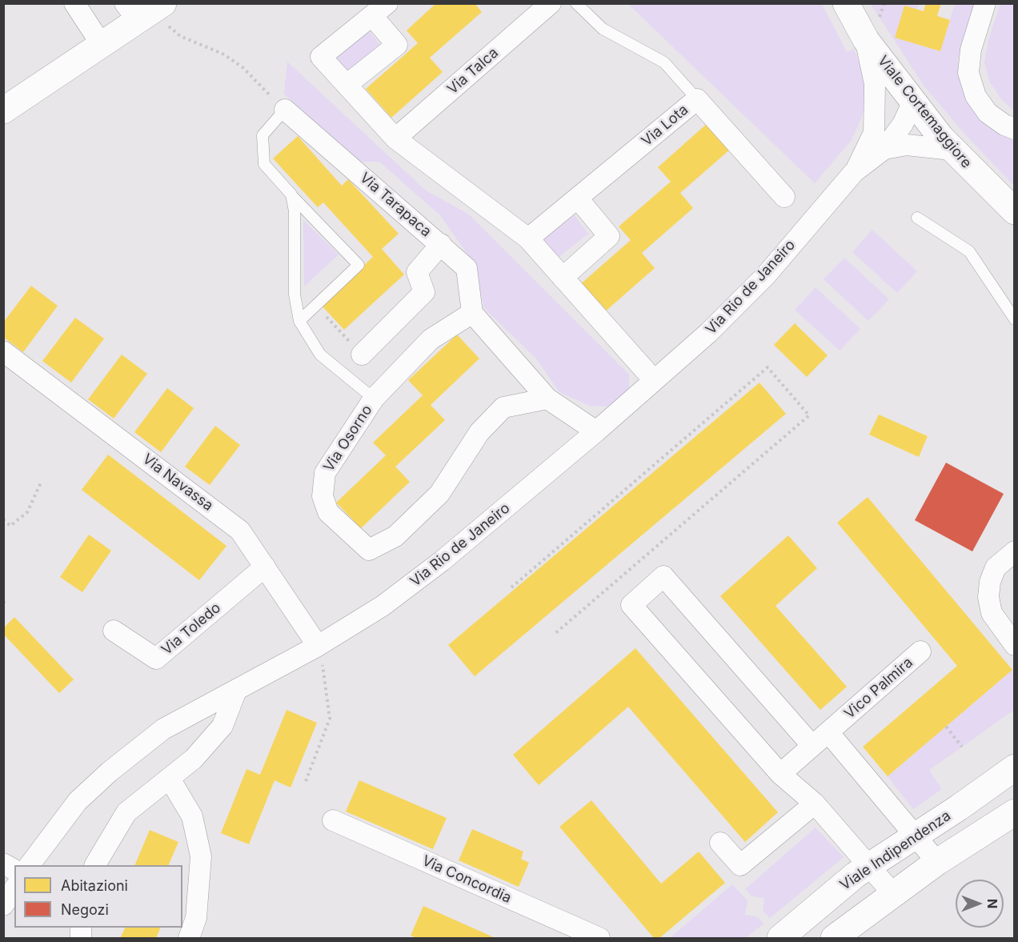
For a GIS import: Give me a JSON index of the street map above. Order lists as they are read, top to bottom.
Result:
{
  "streets": {
    "street": [
      "Via Talca",
      "Viale Cortemaggiore",
      "Via Lota",
      "Via Tarapaca",
      "Via Rio de Janeiro",
      "Via Osorno",
      "Via Navassa",
      "Via Toledo",
      "Vico Palmira",
      "Viale Indipendenza",
      "Via Concordia"
    ]
  },
  "crossings": [
    ["Viale Cortemaggiore", "Via Rio de Janeiro"],
    ["Via Tarapaca", "Via Osorno"],
    ["Via Rio de Janeiro", "Via Navassa"],
    ["Via Navassa", "Via Toledo"]
  ],
  "legend": ["Abitazioni", "Negozi"],
  "north": "right"
}
